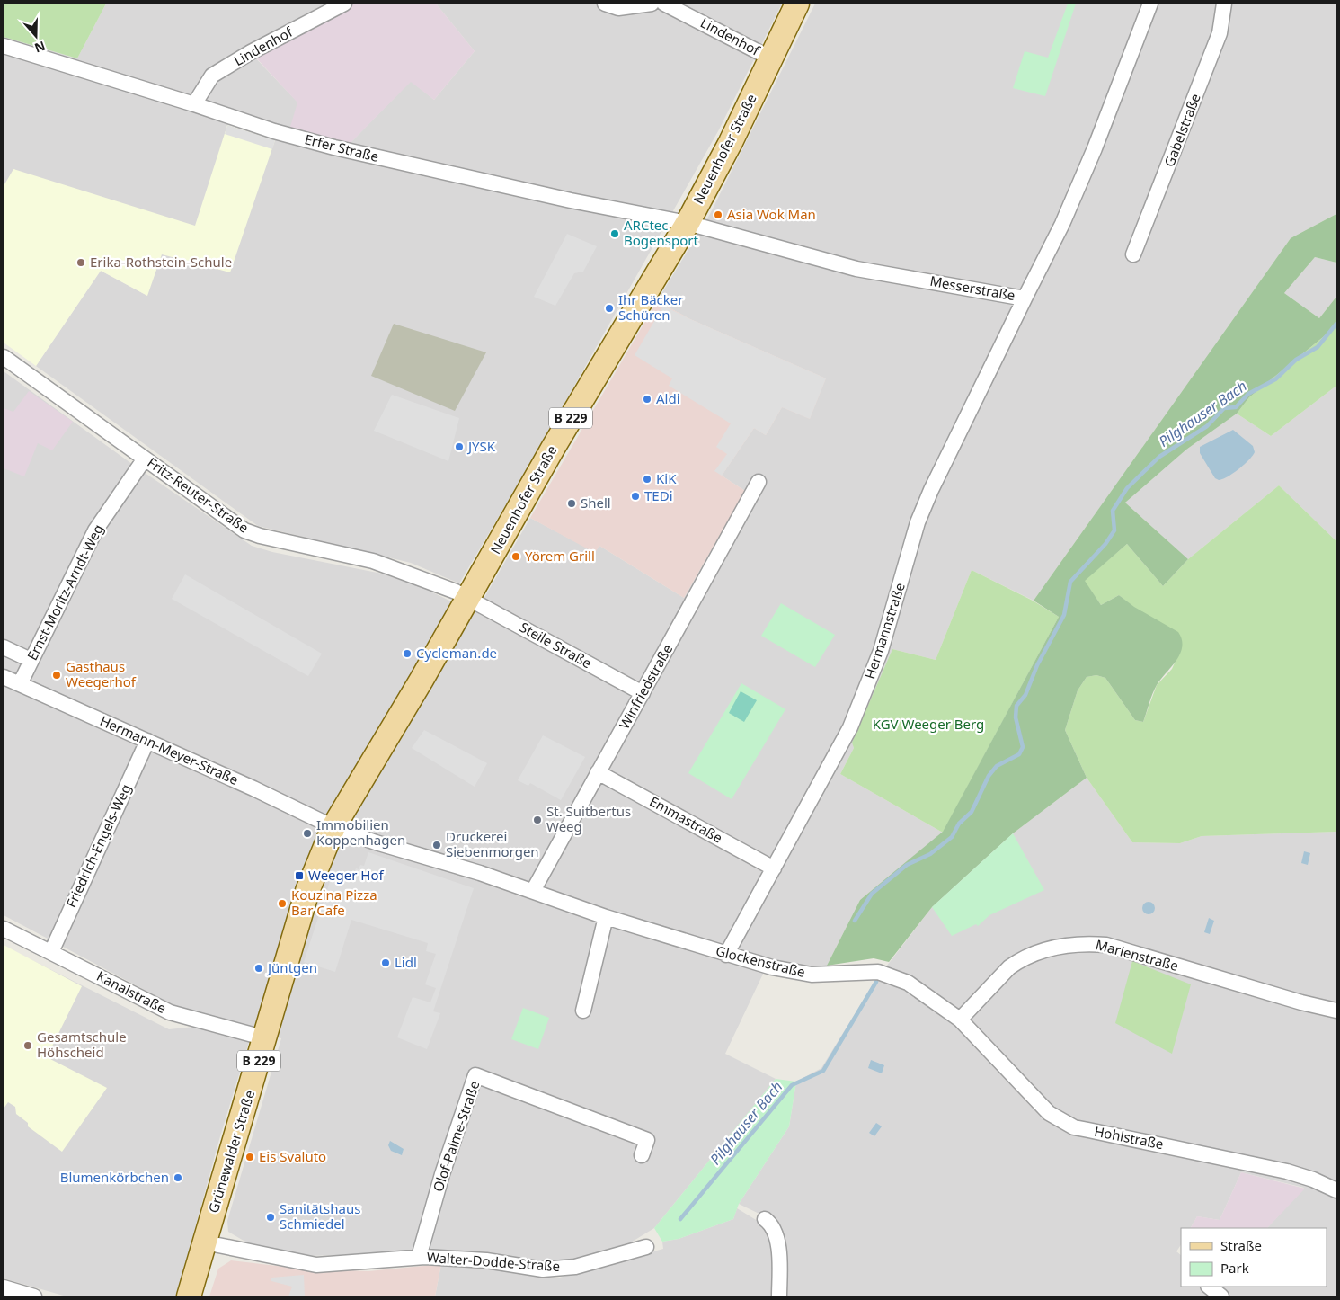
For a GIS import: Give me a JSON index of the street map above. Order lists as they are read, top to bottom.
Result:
{
  "streets": {
    "main road": ["Neuenhofer Straße", "B 229", "Grünewalder Straße"],
    "street": [
      "Lindenhof",
      "Gabelstraße",
      "Erfer Straße",
      "Messerstraße",
      "Fritz-Reuter-Straße",
      "Ernst-Moritz-Arndt-Weg",
      "Hermannstraße",
      "Steile Straße",
      "Winfriedstraße",
      "Hermann-Meyer-Straße",
      "Emmastraße",
      "Friedrich-Engels-Weg",
      "Marienstraße",
      "Glockenstraße",
      "Kanalstraße",
      "Olof-Palme-Straße",
      "Hohlstraße",
      "Walter-Dodde-Straße"
    ]
  },
  "crossings": [
    ["Lindenhof", "Erfer Straße"],
    ["Lindenhof", "Neuenhofer Straße"],
    ["Erfer Straße", "Neuenhofer Straße"],
    ["Erfer Straße", "Messerstraße"],
    ["Neuenhofer Straße", "Messerstraße"],
    ["Neuenhofer Straße", "Fritz-Reuter-Straße"],
    ["Neuenhofer Straße", "Steile Straße"],
    ["Neuenhofer Straße", "Hermann-Meyer-Straße"],
    ["Neuenhofer Straße", "Glockenstraße"],
    ["Neuenhofer Straße", "Grünewalder Straße"],
    ["Messerstraße", "Hermannstraße"],
    ["Fritz-Reuter-Straße", "Ernst-Moritz-Arndt-Weg"],
    ["Fritz-Reuter-Straße", "Steile Straße"],
    ["Ernst-Moritz-Arndt-Weg", "Hermann-Meyer-Straße"],
    ["Hermannstraße", "Emmastraße"],
    ["Hermannstraße", "Glockenstraße"],
    ["Steile Straße", "Winfriedstraße"],
    ["Winfriedstraße", "Emmastraße"],
    ["Winfriedstraße", "Glockenstraße"],
    ["Hermann-Meyer-Straße", "Friedrich-Engels-Weg"],
    ["Hermann-Meyer-Straße", "Glockenstraße"],
    ["Hermann-Meyer-Straße", "Grünewalder Straße"],
    ["Friedrich-Engels-Weg", "Kanalstraße"],
    ["Marienstraße", "Glockenstraße"],
    ["Marienstraße", "Hohlstraße"],
    ["Glockenstraße", "Hohlstraße"],
    ["Glockenstraße", "Grünewalder Straße"],
    ["Kanalstraße", "Grünewalder Straße"],
    ["Olof-Palme-Straße", "Walter-Dodde-Straße"],
    ["Grünewalder Straße", "Walter-Dodde-Straße"]
  ],
  "water": ["Pilghauser Bach"],
  "parks": ["KGV Weeger Berg"],
  "places": {
    "other": [
      "Asia Wok Man",
      "ARCtec Bogensport",
      "Erika-Rothstein-Schule",
      "Ihr Bäcker Schüren",
      "Aldi",
      "JYSK",
      "KiK",
      "TEDi",
      "Shell",
      "Yörem Grill",
      "Cycleman.de",
      "Gasthaus Weegerhof",
      "St. Suitbertus Weeg",
      "Immobilien Koppenhagen",
      "Druckerei Siebenmorgen",
      "Kouzina Pizza Bar Cafe",
      "Lidl",
      "Jüntgen",
      "Gesamtschule Höhscheid",
      "Eis Svaluto",
      "Blumenkörbchen",
      "Sanitätshaus Schmiedel"
    ],
    "transit": ["Weeger Hof"]
  },
  "legend": ["Straße", "Park"],
  "north": "bottom"
}
